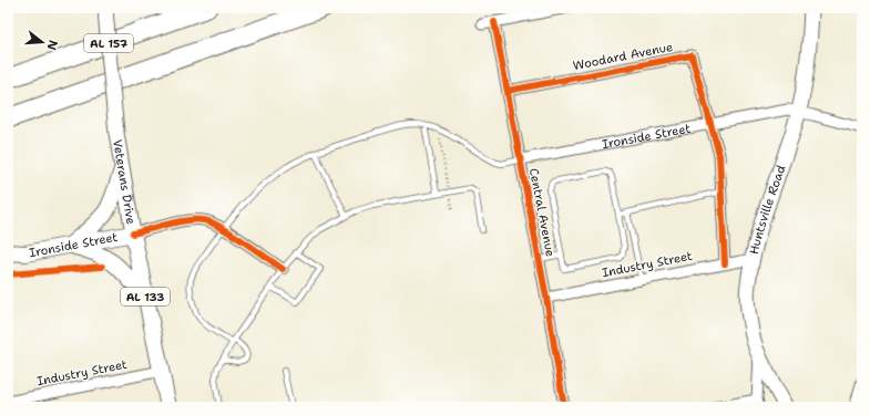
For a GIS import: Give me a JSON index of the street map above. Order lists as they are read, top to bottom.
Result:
{
  "streets": {
    "highway": ["AL 157"],
    "main road": [
      "Ironside Street",
      "Veterans Drive",
      "Huntsville Road",
      "AL 133"
    ],
    "street": ["Woodard Avenue", "Central Avenue", "Industry Street"]
  },
  "crossings": [
    ["Woodard Avenue", "Ironside Street"],
    ["Woodard Avenue", "Central Avenue"],
    ["Woodard Avenue", "Industry Street"],
    ["Ironside Street", "Veterans Drive"],
    ["Ironside Street", "Huntsville Road"],
    ["Ironside Street", "Central Avenue"],
    ["Veterans Drive", "Industry Street"],
    ["Huntsville Road", "Industry Street"],
    ["Central Avenue", "Industry Street"]
  ],
  "north": "right"
}
